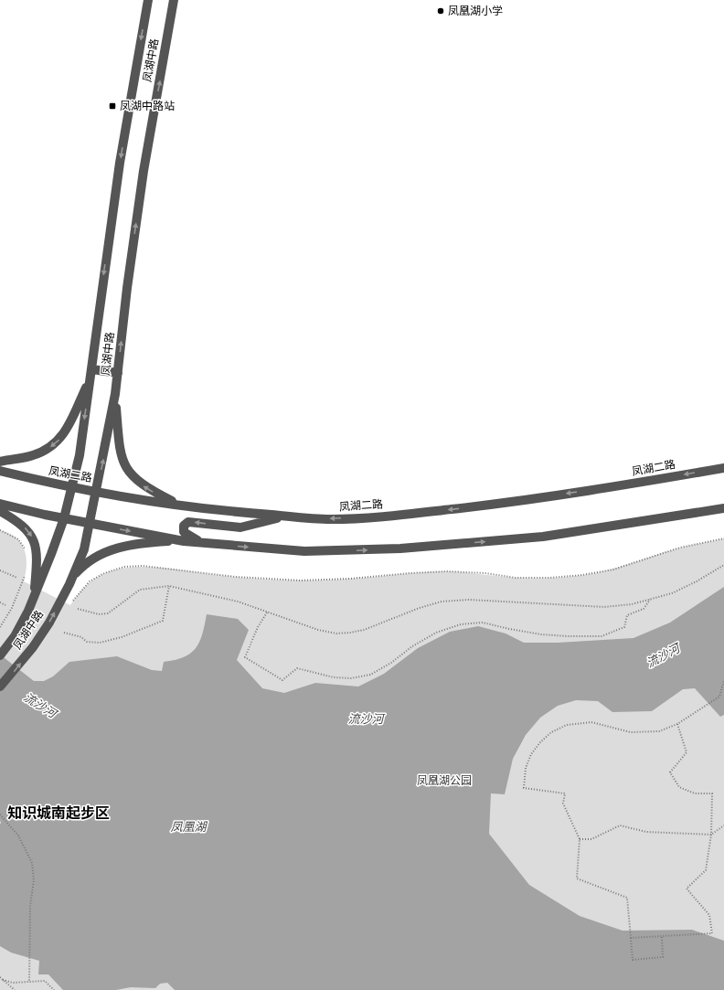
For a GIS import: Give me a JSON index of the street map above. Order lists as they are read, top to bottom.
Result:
{
  "streets": {
    "street": ["凤湖中路", "凤湖二路"]
  },
  "crossings": [
    ["凤湖中路", "凤湖二路"]
  ],
  "districts": ["知识城南起步区"],
  "water": ["流沙河", "凤凰湖"],
  "parks": ["凤凰湖公园"],
  "places": {
    "other": ["凤凰湖小学"],
    "transit": ["凤湖中路站"]
  }
}
